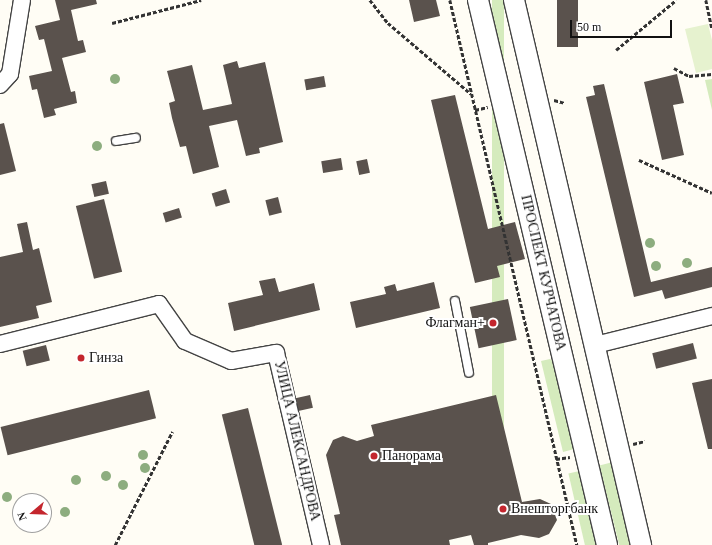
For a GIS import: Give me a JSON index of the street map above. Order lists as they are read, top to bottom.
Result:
{
  "streets": {
    "street": ["ПРОСПЕКТ КУРЧАТОВА", "УЛИЦА АЛЕКСАНДРОВА"]
  },
  "places": [
    "Флагман+",
    "Гинза",
    "Панорама",
    "Внешторгбанк"
  ],
  "scale_bar": "50 m",
  "north": "left"
}
